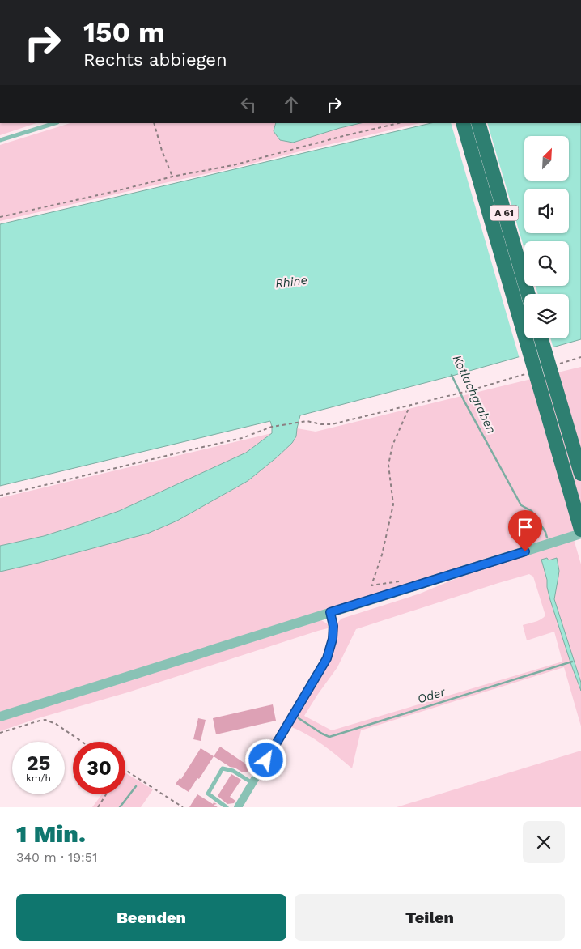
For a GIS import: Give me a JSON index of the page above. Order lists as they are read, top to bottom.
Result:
{
  "streets": {
    "highway": ["A 61"]
  },
  "water": ["Rhine", "Kotlachgraben", "Oder"],
  "north": "top right",
  "page": {
    "turn": ["150 m", "Rechts abbiegen"],
    "speed": "25 km/h",
    "limit": "30",
    "heading": ["1 Min.", "340 m · 19:51"],
    "buttons": ["Beenden", "Teilen"]
  }
}
